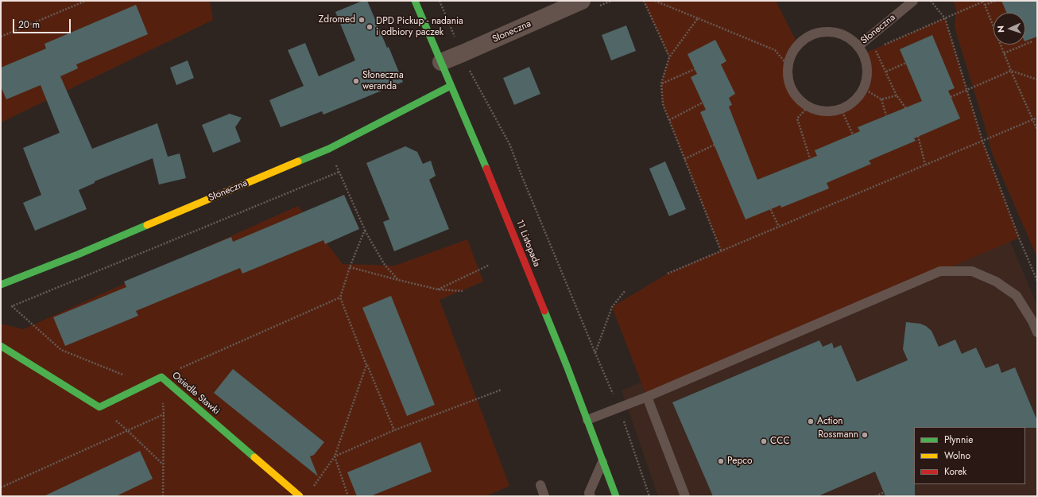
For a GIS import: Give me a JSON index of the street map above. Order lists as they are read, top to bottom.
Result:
{
  "streets": {
    "street": ["Słoneczna", "11 Listopada", "Osiedle Stawki"]
  },
  "crossings": [
    ["Słoneczna", "11 Listopada"]
  ],
  "places": [
    "Zdromed",
    "DPD Pickup - nadania i odbiory paczek",
    "Słoneczna weranda",
    "Action",
    "Rossmann",
    "CCC",
    "Pepco"
  ],
  "legend": ["Płynnie", "Wolno", "Korek"],
  "scale_bar": "20 m",
  "north": "left"
}
